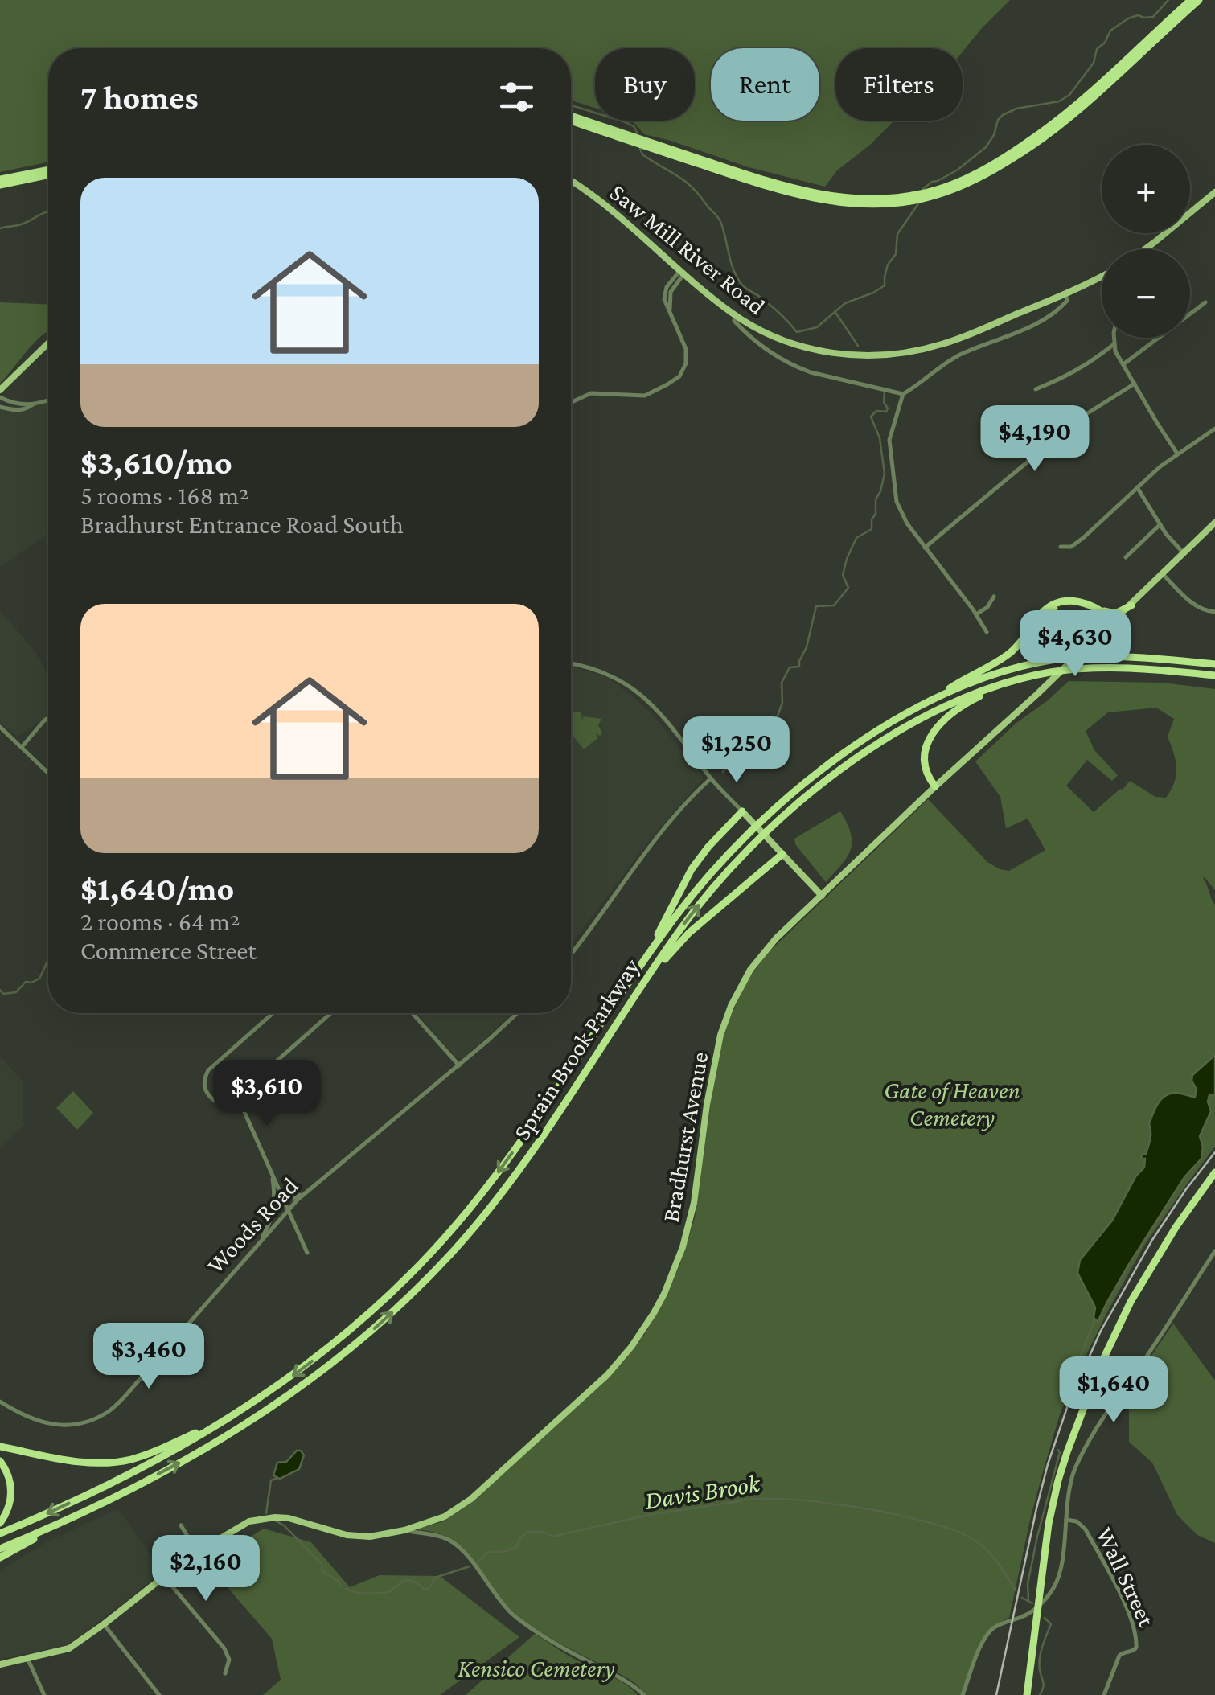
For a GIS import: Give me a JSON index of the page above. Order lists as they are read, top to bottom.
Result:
{
  "streets": {
    "highway": ["Sprain Brook Parkway"],
    "main road": ["Saw Mill River Road", "Bradhurst Avenue"],
    "street": ["Woods Road", "Wall Street"]
  },
  "water": ["Davis Brook"],
  "parks": ["Gate of Heaven Cemetery", "Kensico Cemetery"],
  "page": {
    "chip": ["Buy", "Rent", "Filters"],
    "heading": "7 homes",
    "map_buttons": ["+", "−"],
    "list": [
      {
        "name": "$3,610/mo",
        "note": "5 rooms · 168 m² · Bradhurst Entrance Road South"
      },
      {
        "name": "$1,640/mo",
        "note": "2 rooms · 64 m² · Commerce Street"
      }
    ],
    "price": [
      "$4,190",
      "$4,630",
      "$1,250",
      "$3,610",
      "$3,460",
      "$1,640",
      "$2,160"
    ]
  }
}
